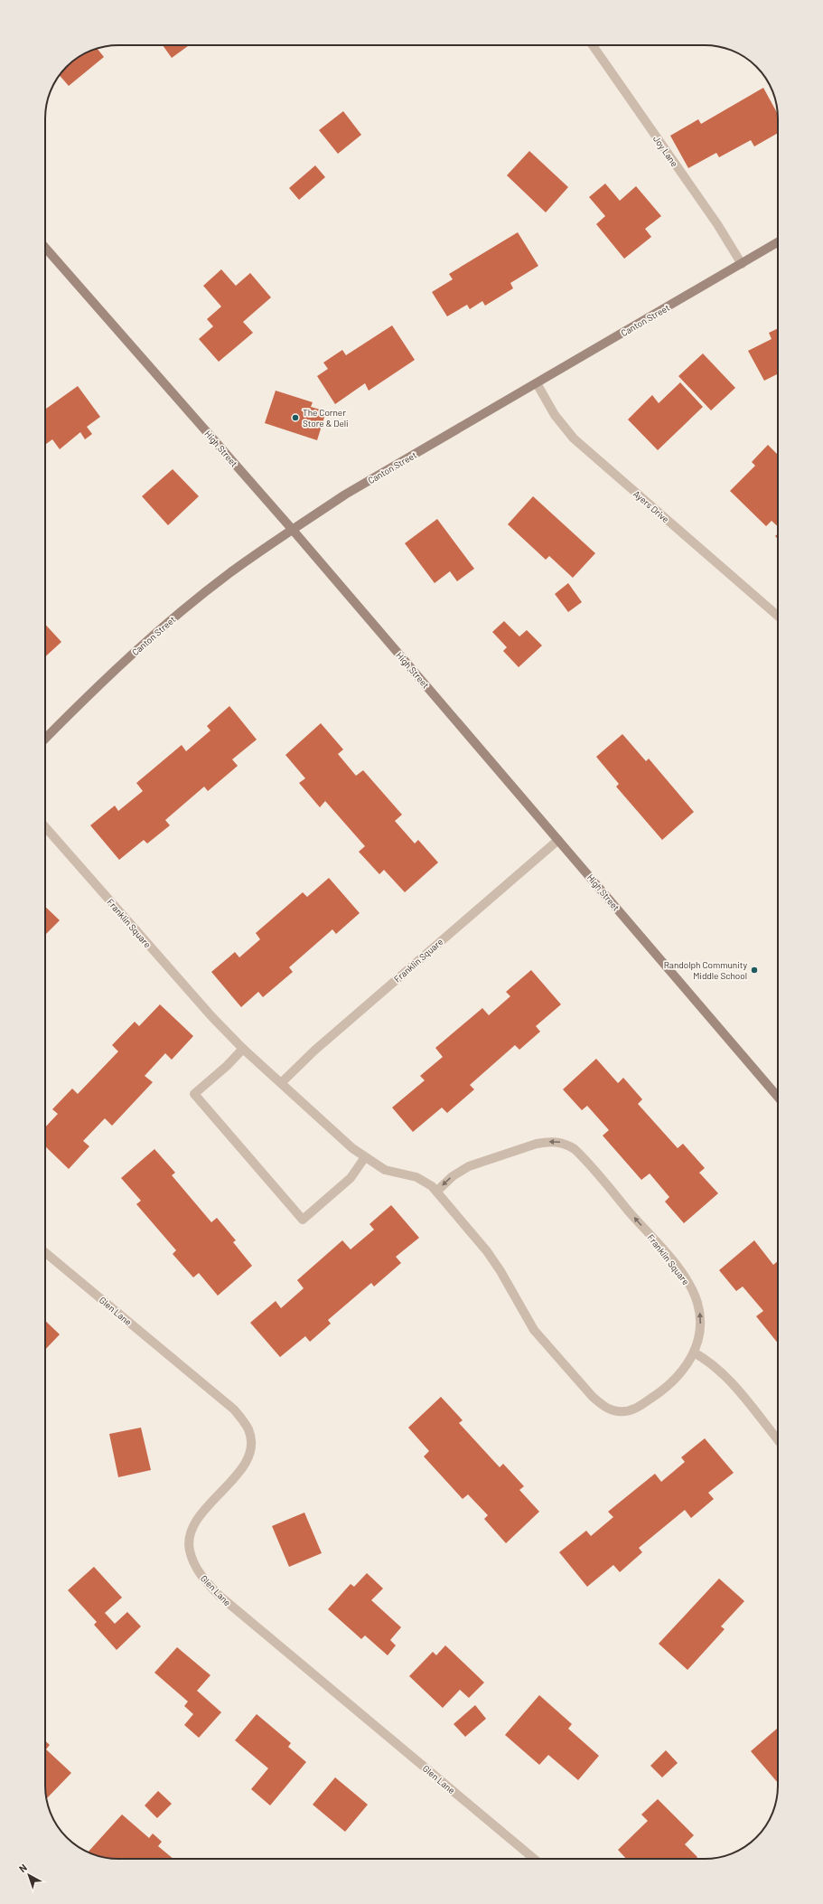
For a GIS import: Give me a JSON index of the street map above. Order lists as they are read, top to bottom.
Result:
{
  "streets": {
    "main road": ["Canton Street", "High Street"],
    "street": [
      "Joy Lane",
      "Ayers Drive",
      "Franklin Square",
      "Glen Lane"
    ]
  },
  "crossings": [
    ["Joy Lane", "Canton Street"],
    ["Canton Street", "High Street"],
    ["Canton Street", "Ayers Drive"],
    ["High Street", "Franklin Square"]
  ],
  "places": ["The Corner Store & Deli", "Randolph Community Middle School"],
  "north": "top left"
}
